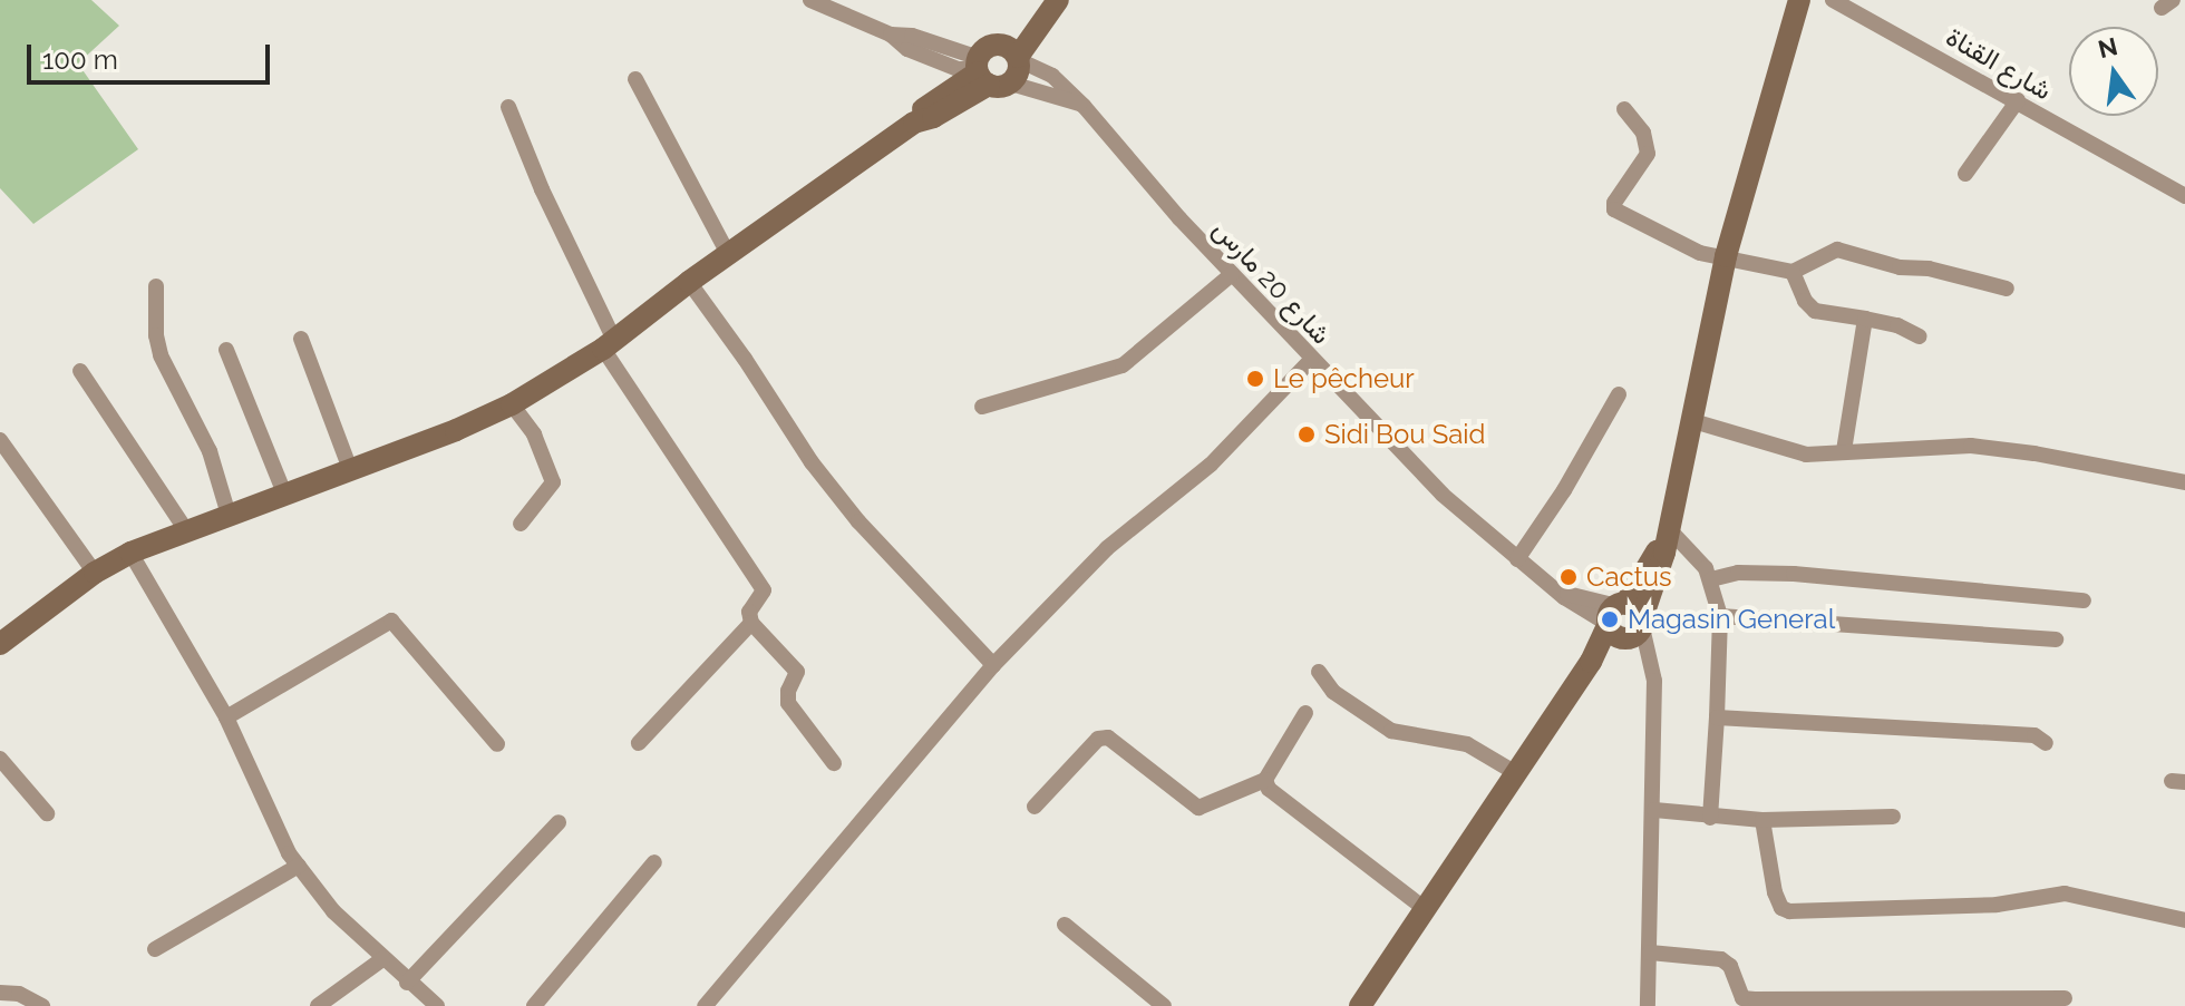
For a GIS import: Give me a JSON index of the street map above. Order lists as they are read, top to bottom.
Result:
{
  "streets": {
    "street": ["شارع القناة", "شارع 20 مارس"]
  },
  "places": [
    "Le pêcheur",
    "Sidi Bou Said",
    "Cactus",
    "Magasin General"
  ],
  "scale_bar": "100 m",
  "north": "top"
}
